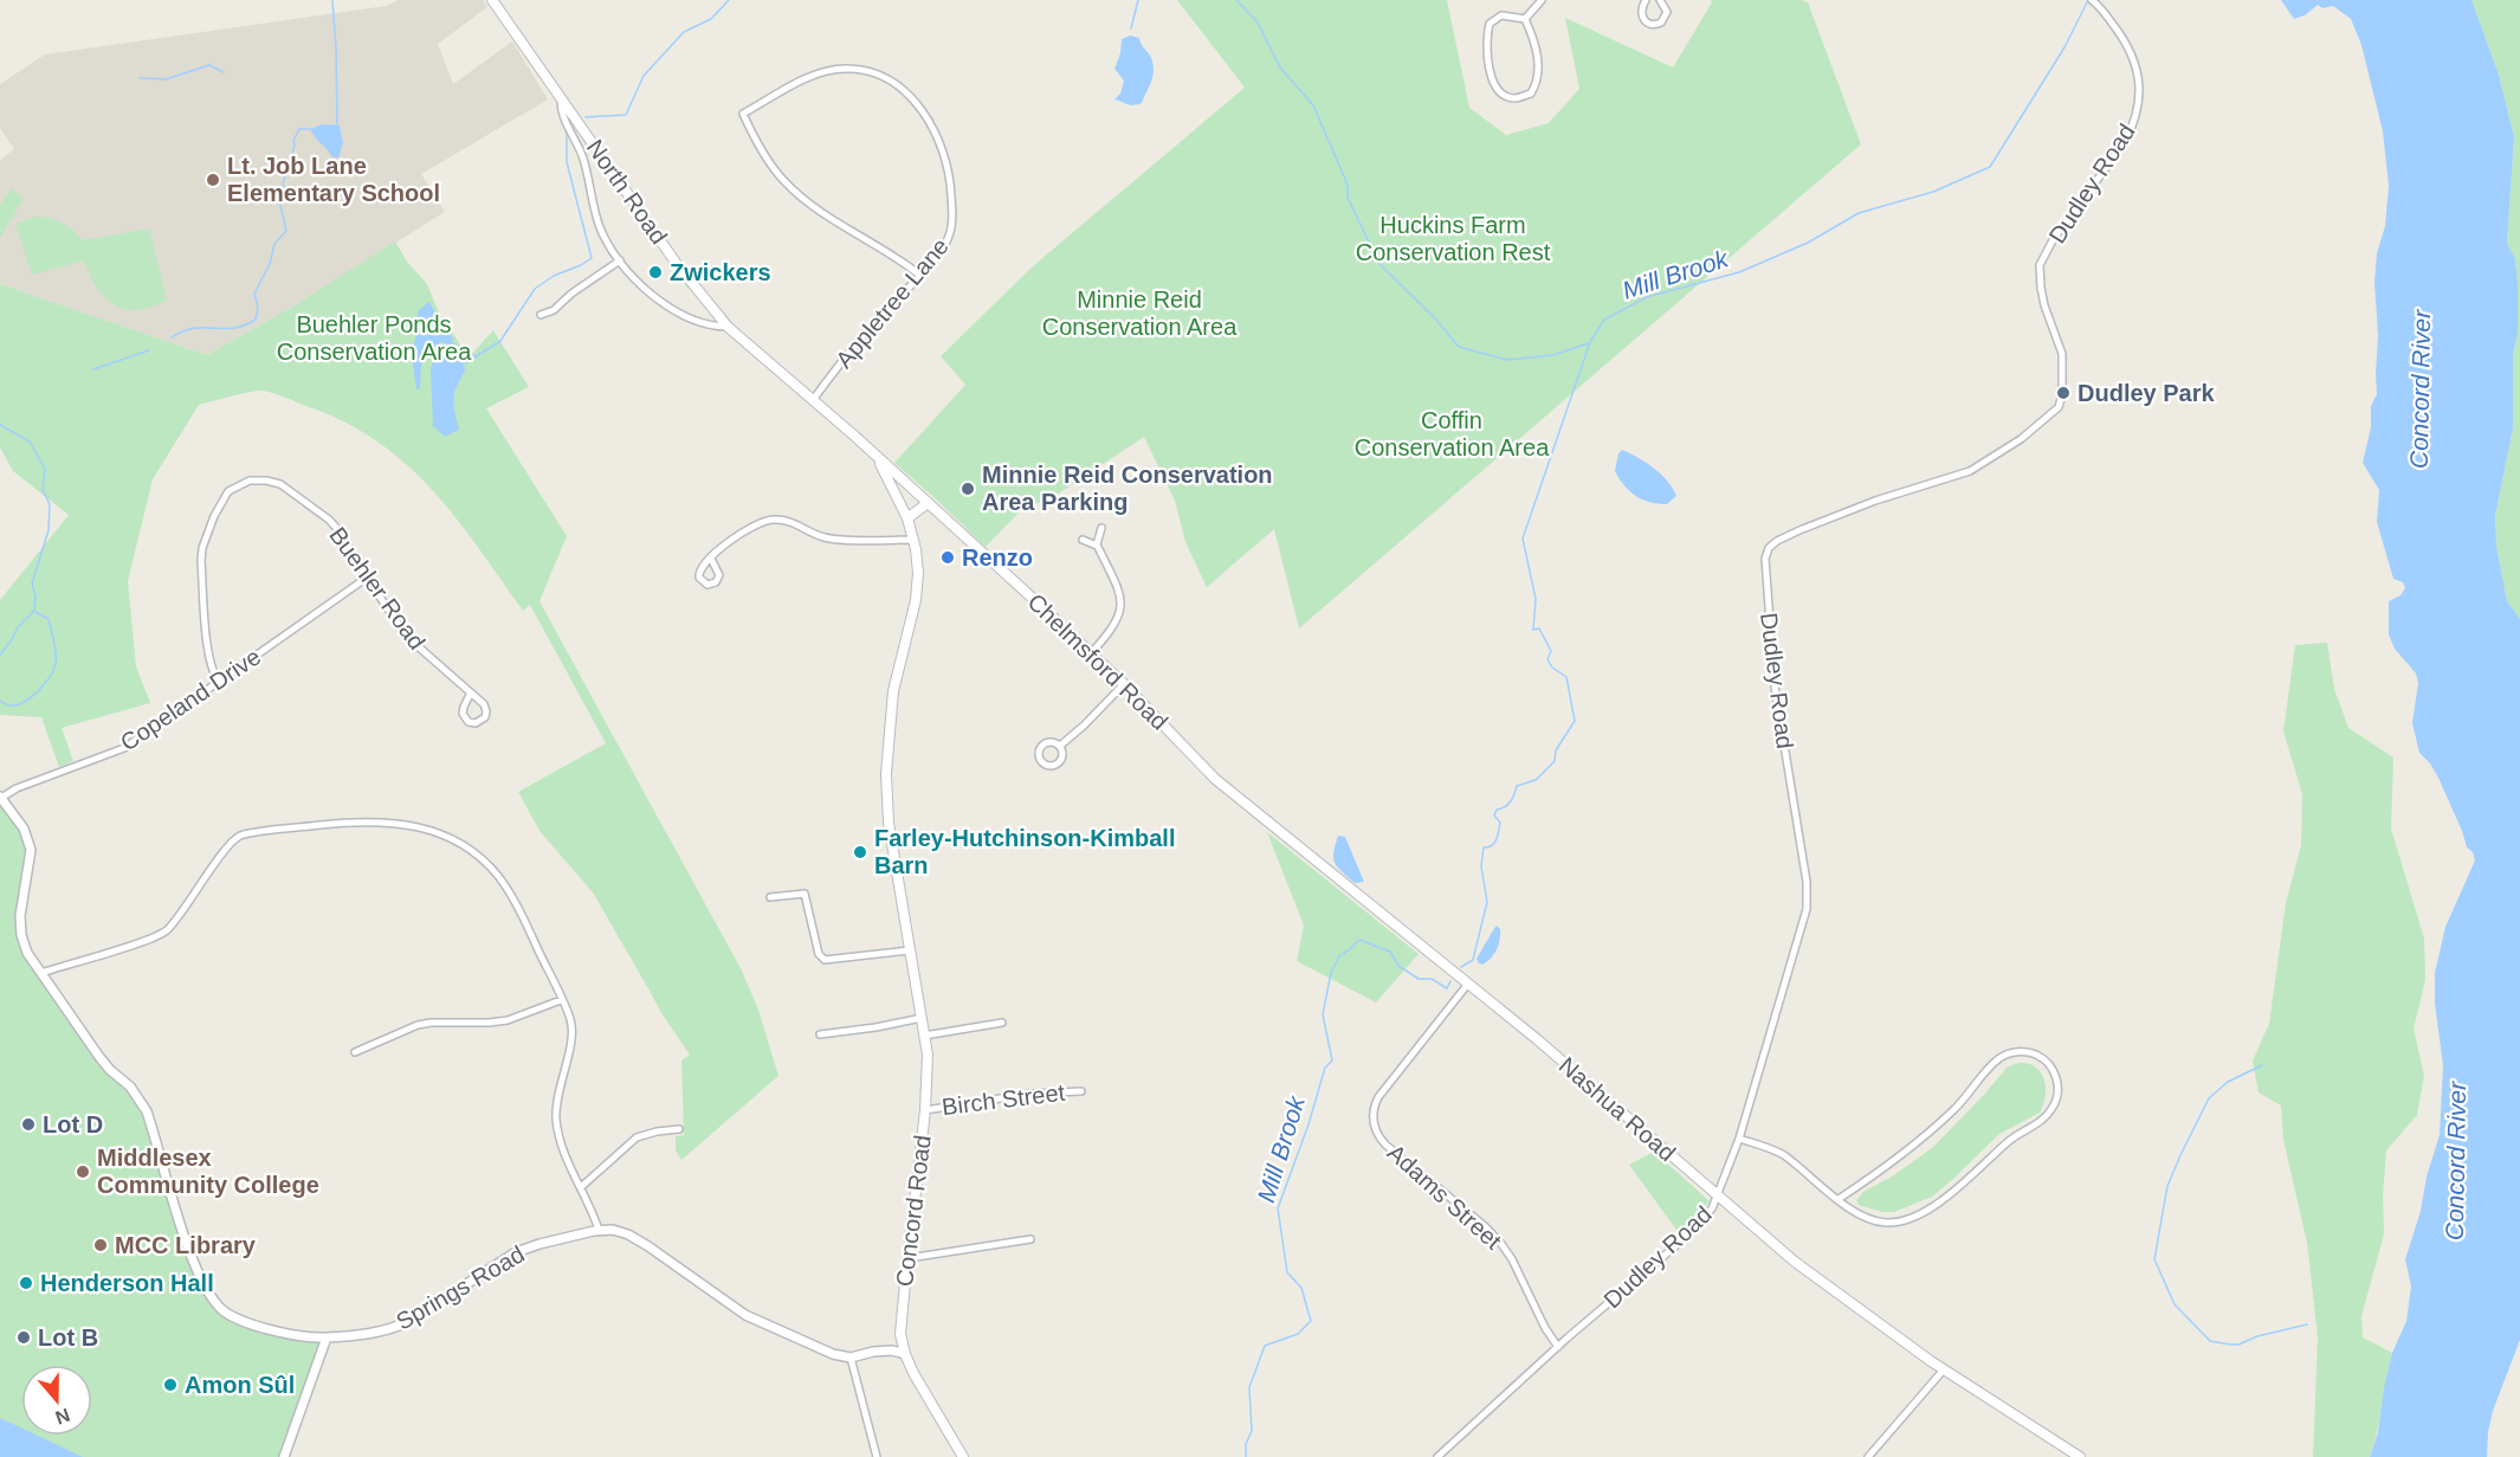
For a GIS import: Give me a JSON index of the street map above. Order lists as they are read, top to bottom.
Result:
{
  "streets": {
    "main road": [
      "North Road",
      "Chelmsford Road",
      "Nashua Road",
      "Concord Road"
    ],
    "street": [
      "Dudley Road",
      "Appletree Lane",
      "Buehler Road",
      "Copeland Drive",
      "Birch Street",
      "Adams Street",
      "Springs Road"
    ]
  },
  "crossings": [
    ["Dudley Road", "Nashua Road"],
    ["Dudley Road", "Adams Street"],
    ["North Road", "Appletree Lane"],
    ["Buehler Road", "Copeland Drive"],
    ["Chelmsford Road", "Nashua Road"],
    ["Copeland Drive", "Springs Road"],
    ["Birch Street", "Concord Road"],
    ["Nashua Road", "Adams Street"],
    ["Concord Road", "Springs Road"]
  ],
  "water": ["Mill Brook", "Concord River"],
  "parks": [
    "Huckins Farm Conservation Rest",
    "Minnie Reid Conservation Area",
    "Buehler Ponds Conservation Area",
    "Coffin Conservation Area"
  ],
  "places": [
    "Lt. Job Lane Elementary School",
    "Zwickers",
    "Dudley Park",
    "Minnie Reid Conservation Area Parking",
    "Renzo",
    "Farley-Hutchinson-Kimball Barn",
    "Lot D",
    "Middlesex Community College",
    "MCC Library",
    "Henderson Hall",
    "Lot B",
    "Amon Sûl"
  ],
  "north": "bottom"
}
